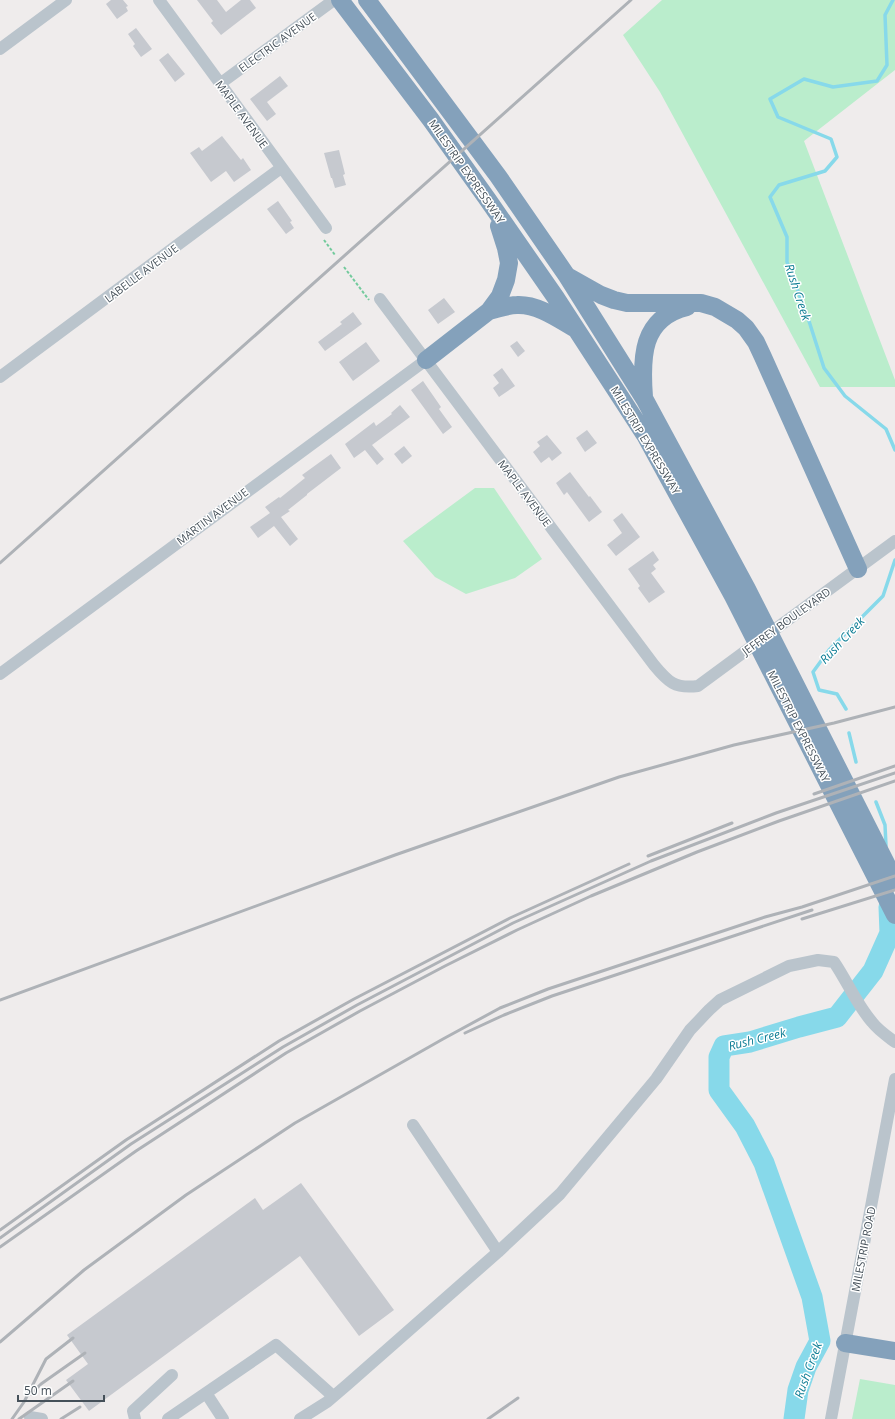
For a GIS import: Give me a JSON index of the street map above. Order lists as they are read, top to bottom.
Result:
{
  "streets": {
    "highway": ["MILESTRIP EXPRESSWAY"],
    "street": [
      "ELECTRIC AVENUE",
      "MAPLE AVENUE",
      "LABELLE AVENUE",
      "MARTIN AVENUE",
      "JEFFREY BOULEVARD",
      "MILESTRIP ROAD"
    ]
  },
  "crossings": [
    ["ELECTRIC AVENUE", "MAPLE AVENUE"],
    ["MAPLE AVENUE", "LABELLE AVENUE"],
    ["MAPLE AVENUE", "MARTIN AVENUE"],
    ["MAPLE AVENUE", "JEFFREY BOULEVARD"]
  ],
  "water": ["Rush Creek"],
  "scale_bar": "50 m"
}
